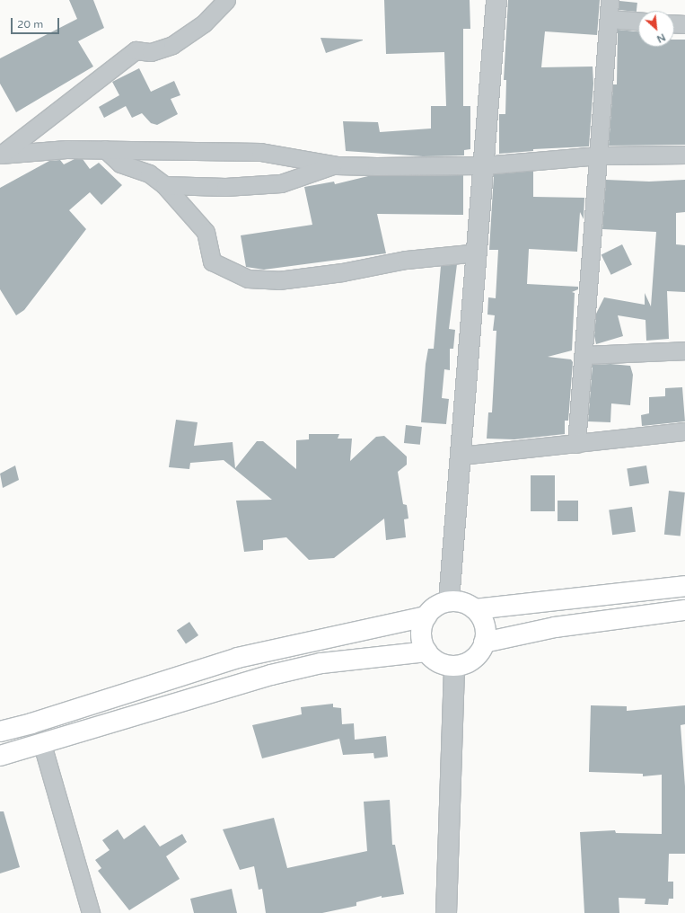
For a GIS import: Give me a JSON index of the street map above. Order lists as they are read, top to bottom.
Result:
{
  "scale_bar": "20 m",
  "north": "bottom right"
}
